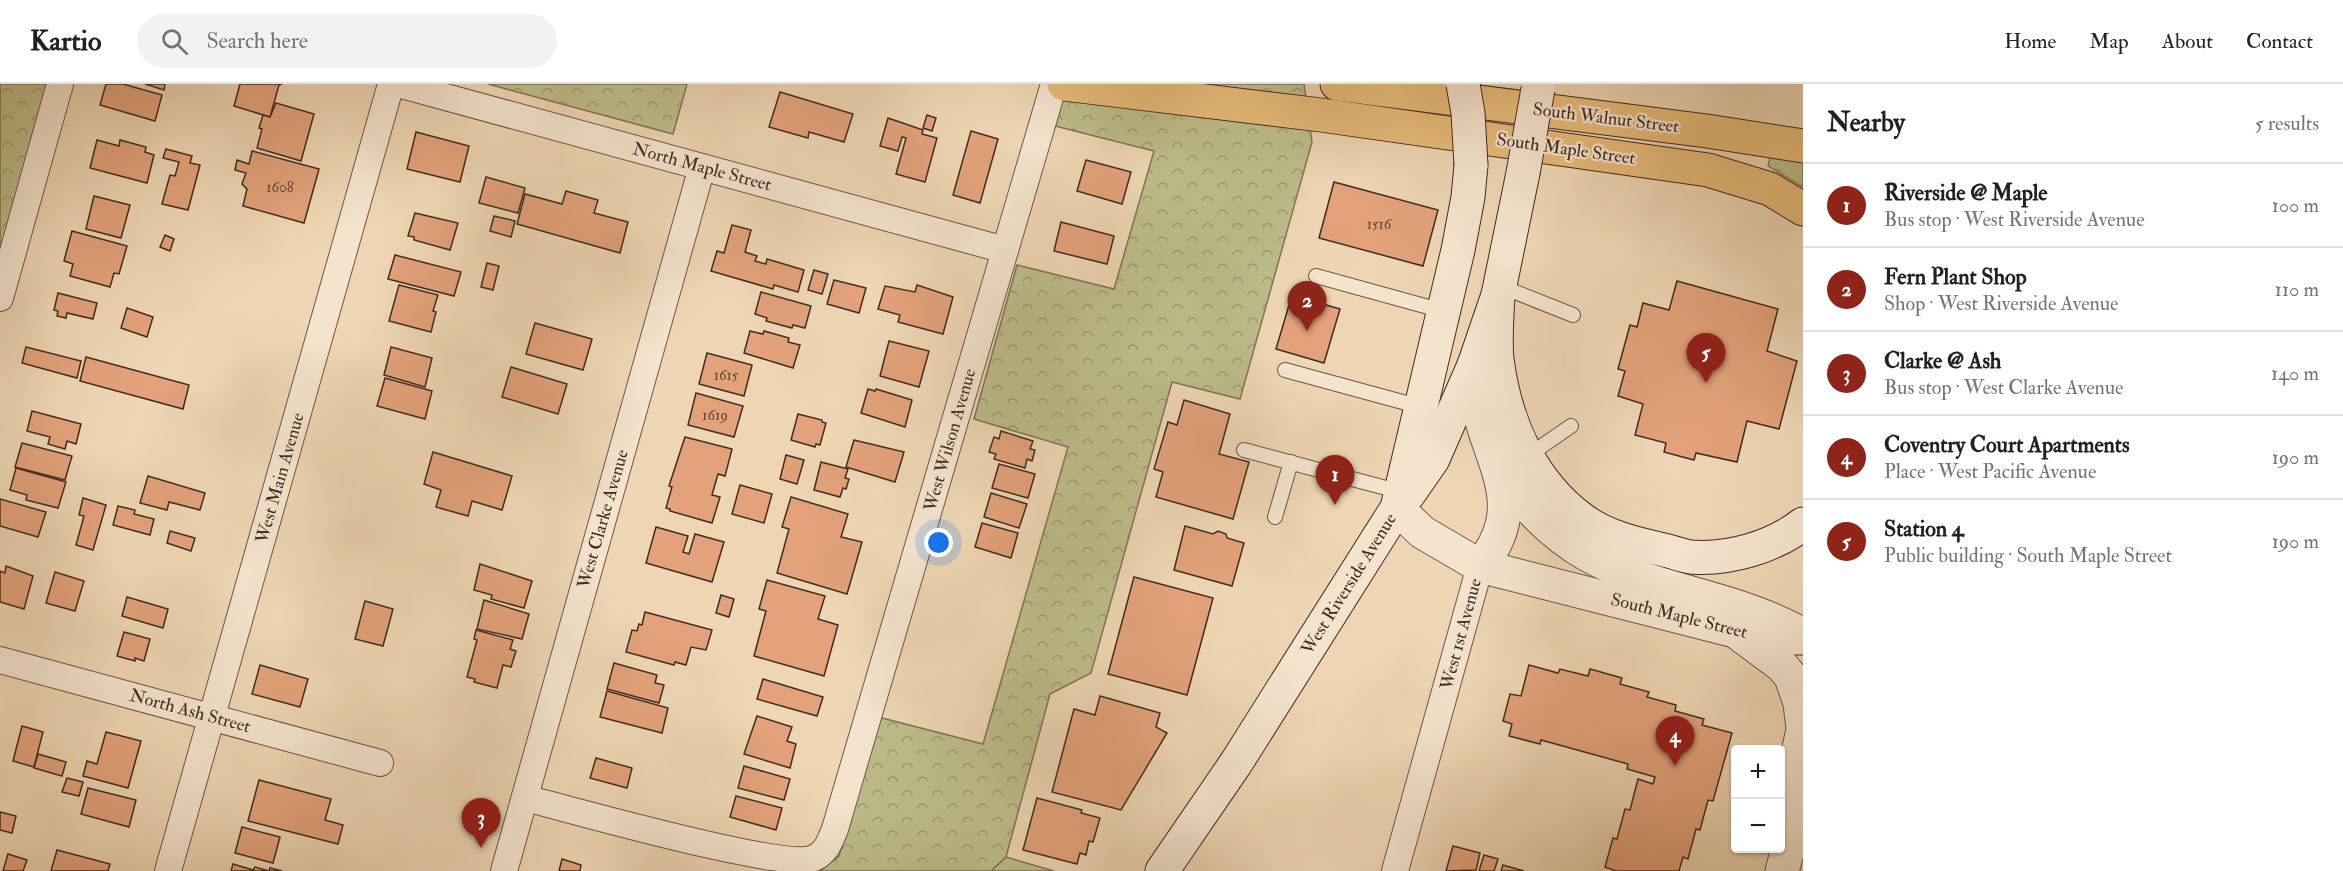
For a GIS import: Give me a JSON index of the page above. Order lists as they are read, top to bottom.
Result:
{
  "streets": {
    "main road": [
      "South Walnut Street",
      "South Maple Street",
      "West Riverside Avenue",
      "West 1st Avenue"
    ],
    "street": [
      "North Maple Street",
      "West Wilson Avenue",
      "West Main Avenue",
      "West Clarke Avenue",
      "North Ash Street"
    ]
  },
  "crossings": [
    ["South Maple Street", "West Riverside Avenue"],
    ["South Maple Street", "West 1st Avenue"],
    ["North Maple Street", "West Wilson Avenue"],
    ["North Maple Street", "West Clarke Avenue"],
    ["West Wilson Avenue", "West Clarke Avenue"],
    ["West Main Avenue", "North Ash Street"],
    ["West Riverside Avenue", "West 1st Avenue"]
  ],
  "house_numbers": [
    "1608",
    "1516",
    "1615",
    "1619"
  ],
  "page": {
    "header": "Kartio",
    "search": "Search here",
    "nav": [
      "Home",
      "Map",
      "About",
      "Contact"
    ],
    "heading": ["Nearby", "5 results"],
    "list": [
      {
        "mark": "1",
        "name": "Riverside @ Maple",
        "note": "Bus stop · West Riverside Avenue",
        "value": "100 m"
      },
      {
        "mark": "2",
        "name": "Fern Plant Shop",
        "note": "Shop · West Riverside Avenue",
        "value": "110 m"
      },
      {
        "mark": "3",
        "name": "Clarke @ Ash",
        "note": "Bus stop · West Clarke Avenue",
        "value": "140 m"
      },
      {
        "mark": "4",
        "name": "Coventry Court Apartments",
        "note": "Place · West Pacific Avenue",
        "value": "190 m"
      },
      {
        "mark": "5",
        "name": "Station 4",
        "note": "Public building · South Maple Street",
        "value": "190 m"
      }
    ],
    "pins": [
      "2",
      "5",
      "1",
      "4",
      "3"
    ],
    "map_buttons": ["+", "−"]
  }
}
